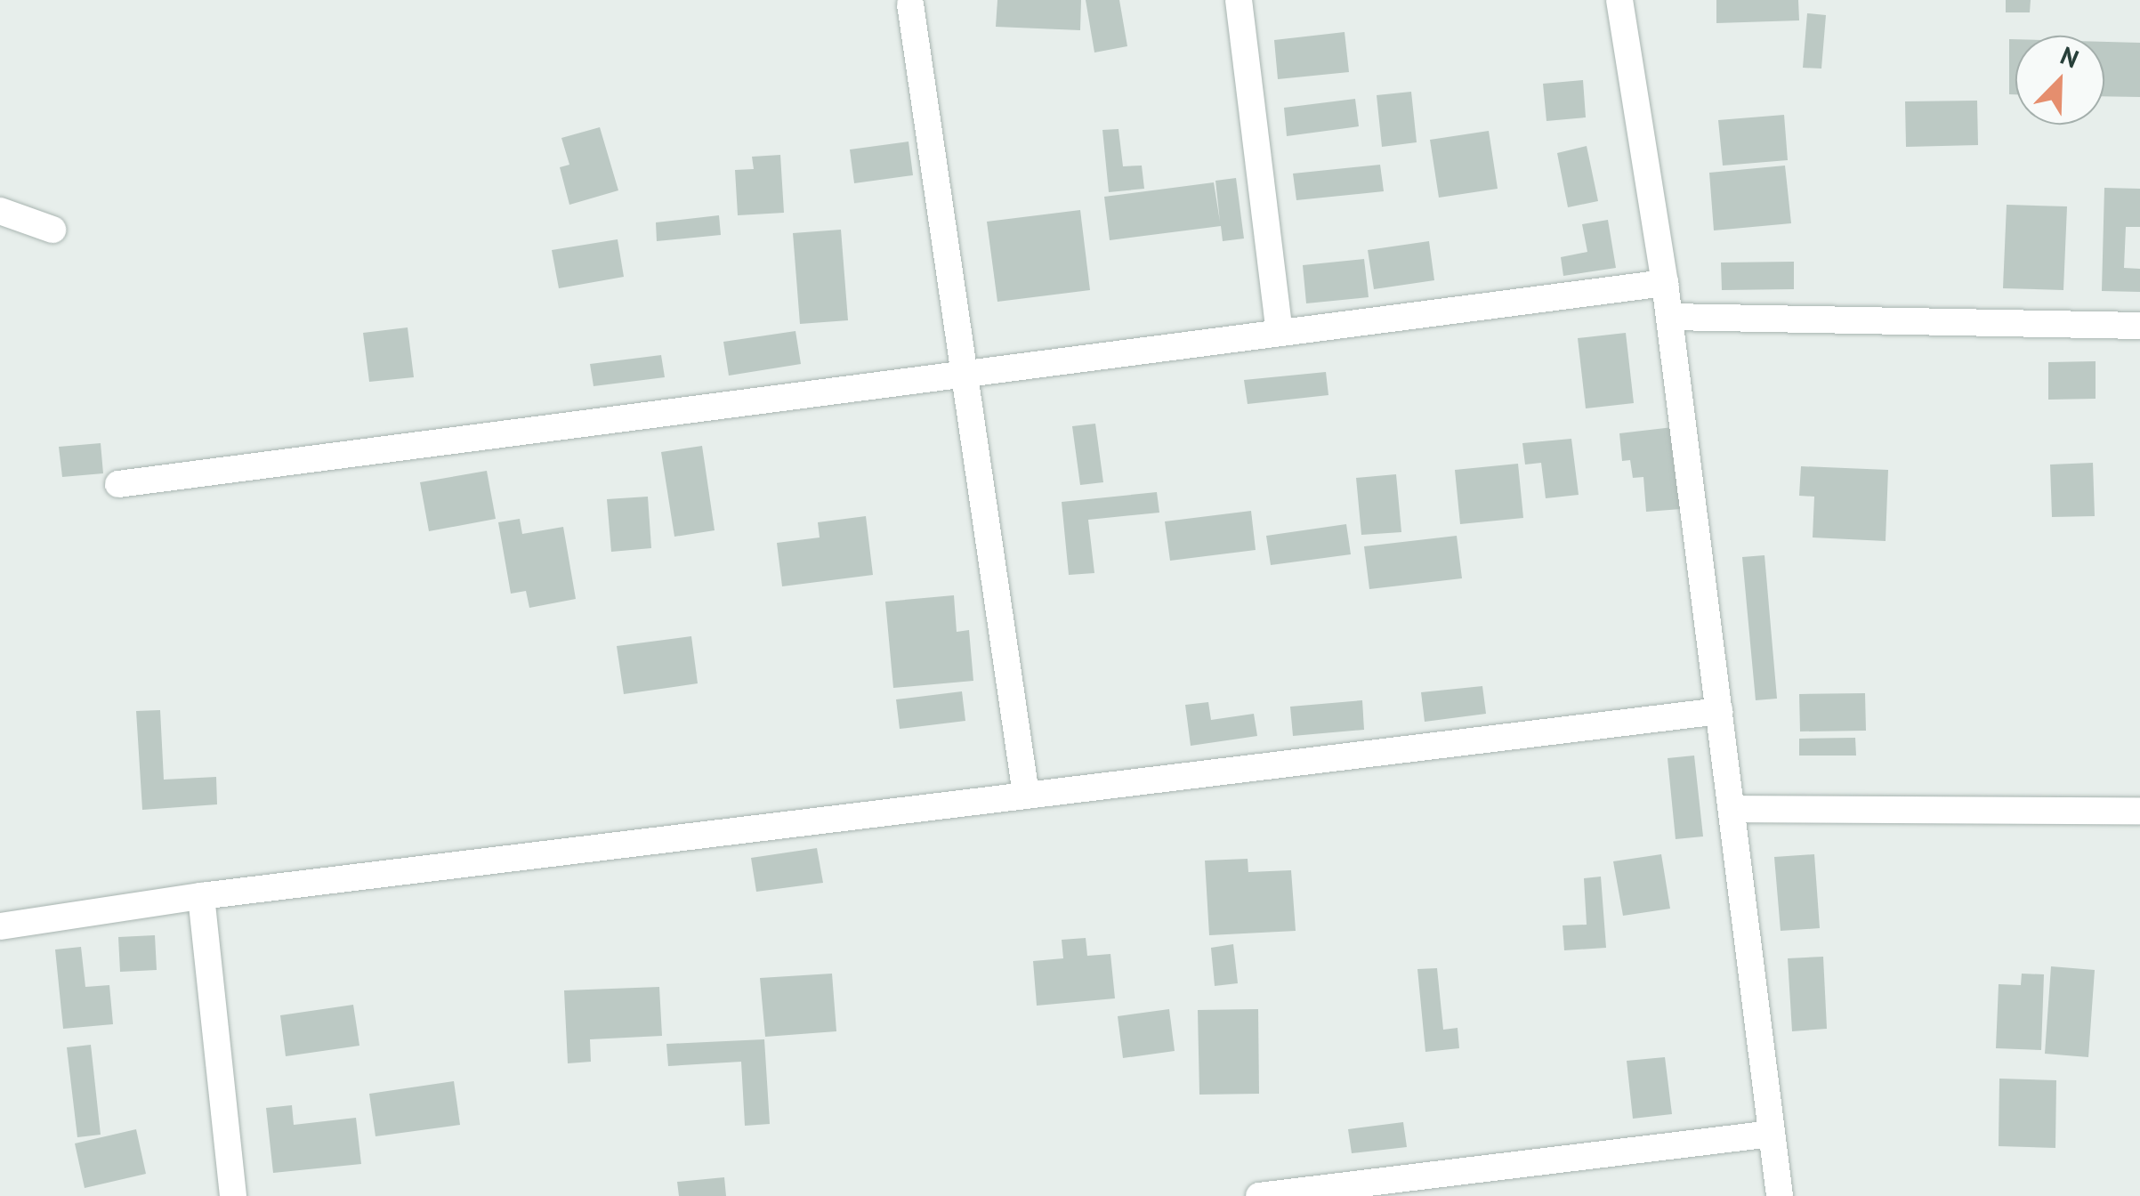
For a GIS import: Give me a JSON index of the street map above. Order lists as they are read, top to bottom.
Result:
{
  "north": "top right"
}
